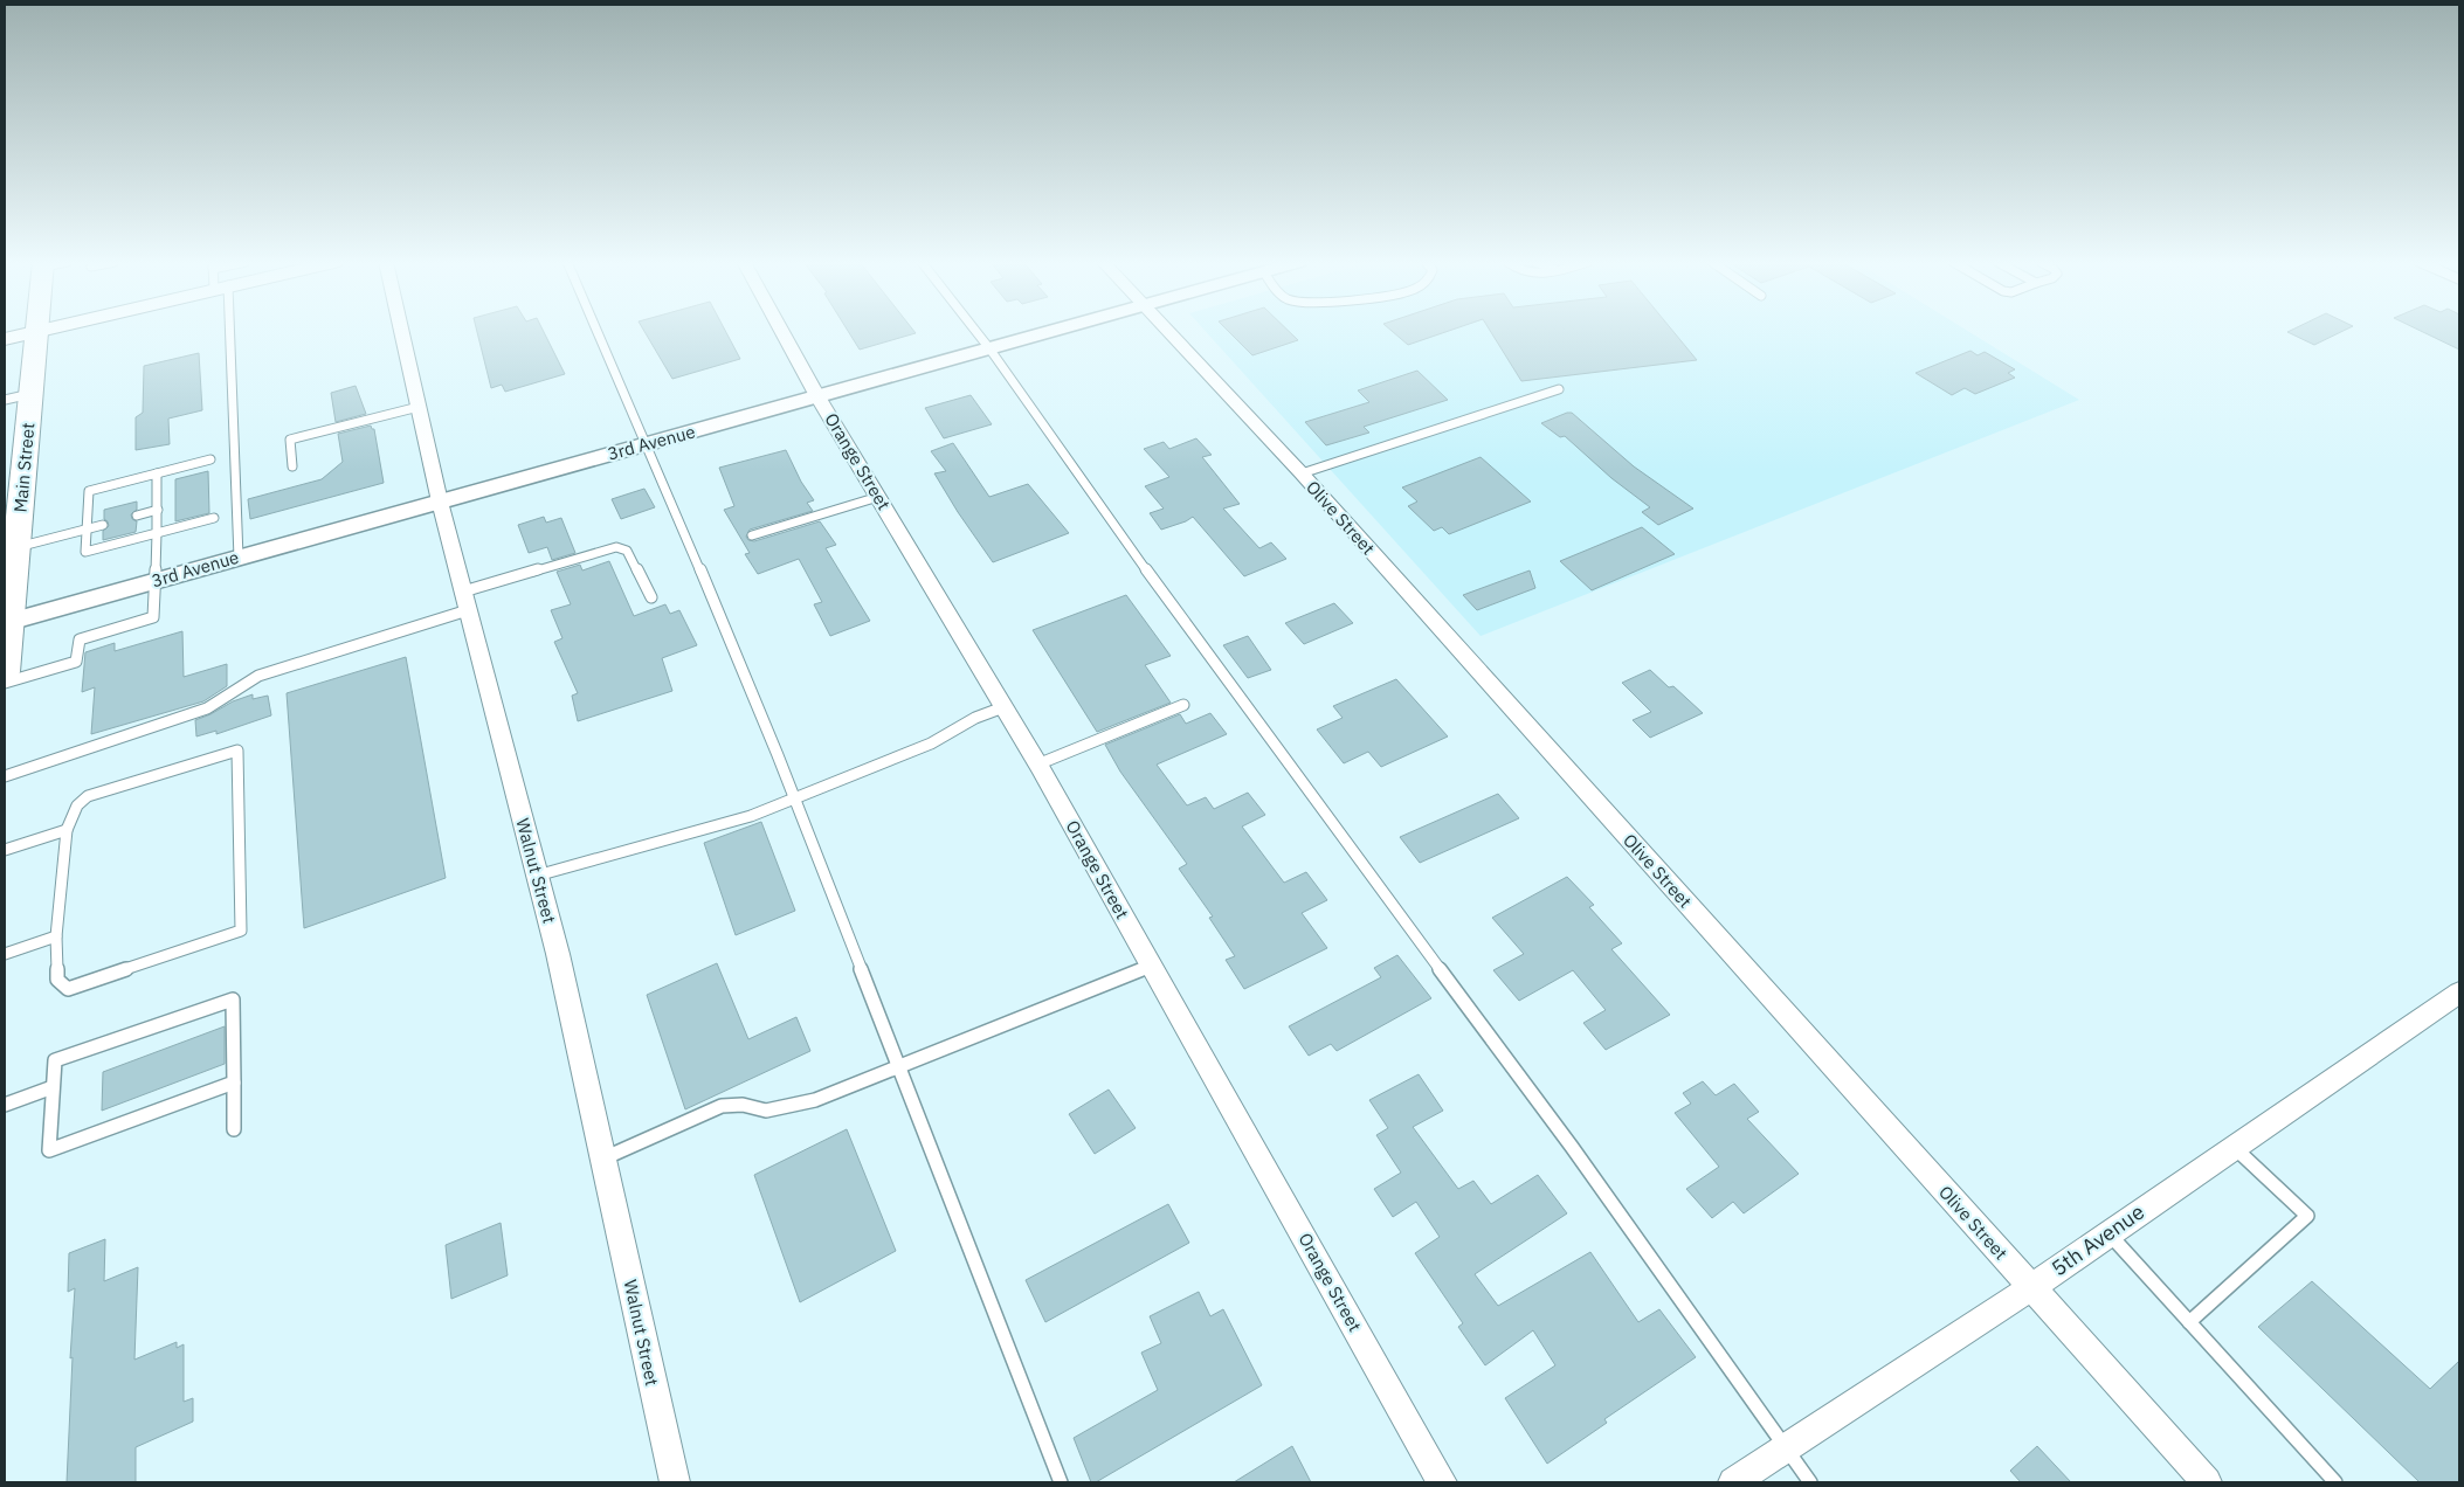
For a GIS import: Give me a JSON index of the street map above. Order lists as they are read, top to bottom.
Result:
{
  "streets": {
    "main road": ["Main Street"],
    "street": [
      "3rd Avenue",
      "Orange Street",
      "Olive Street",
      "Walnut Street",
      "5th Avenue"
    ]
  },
  "crossings": [
    ["3rd Avenue", "Orange Street"],
    ["3rd Avenue", "Main Street"],
    ["3rd Avenue", "Walnut Street"],
    ["Olive Street", "5th Avenue"]
  ]
}
